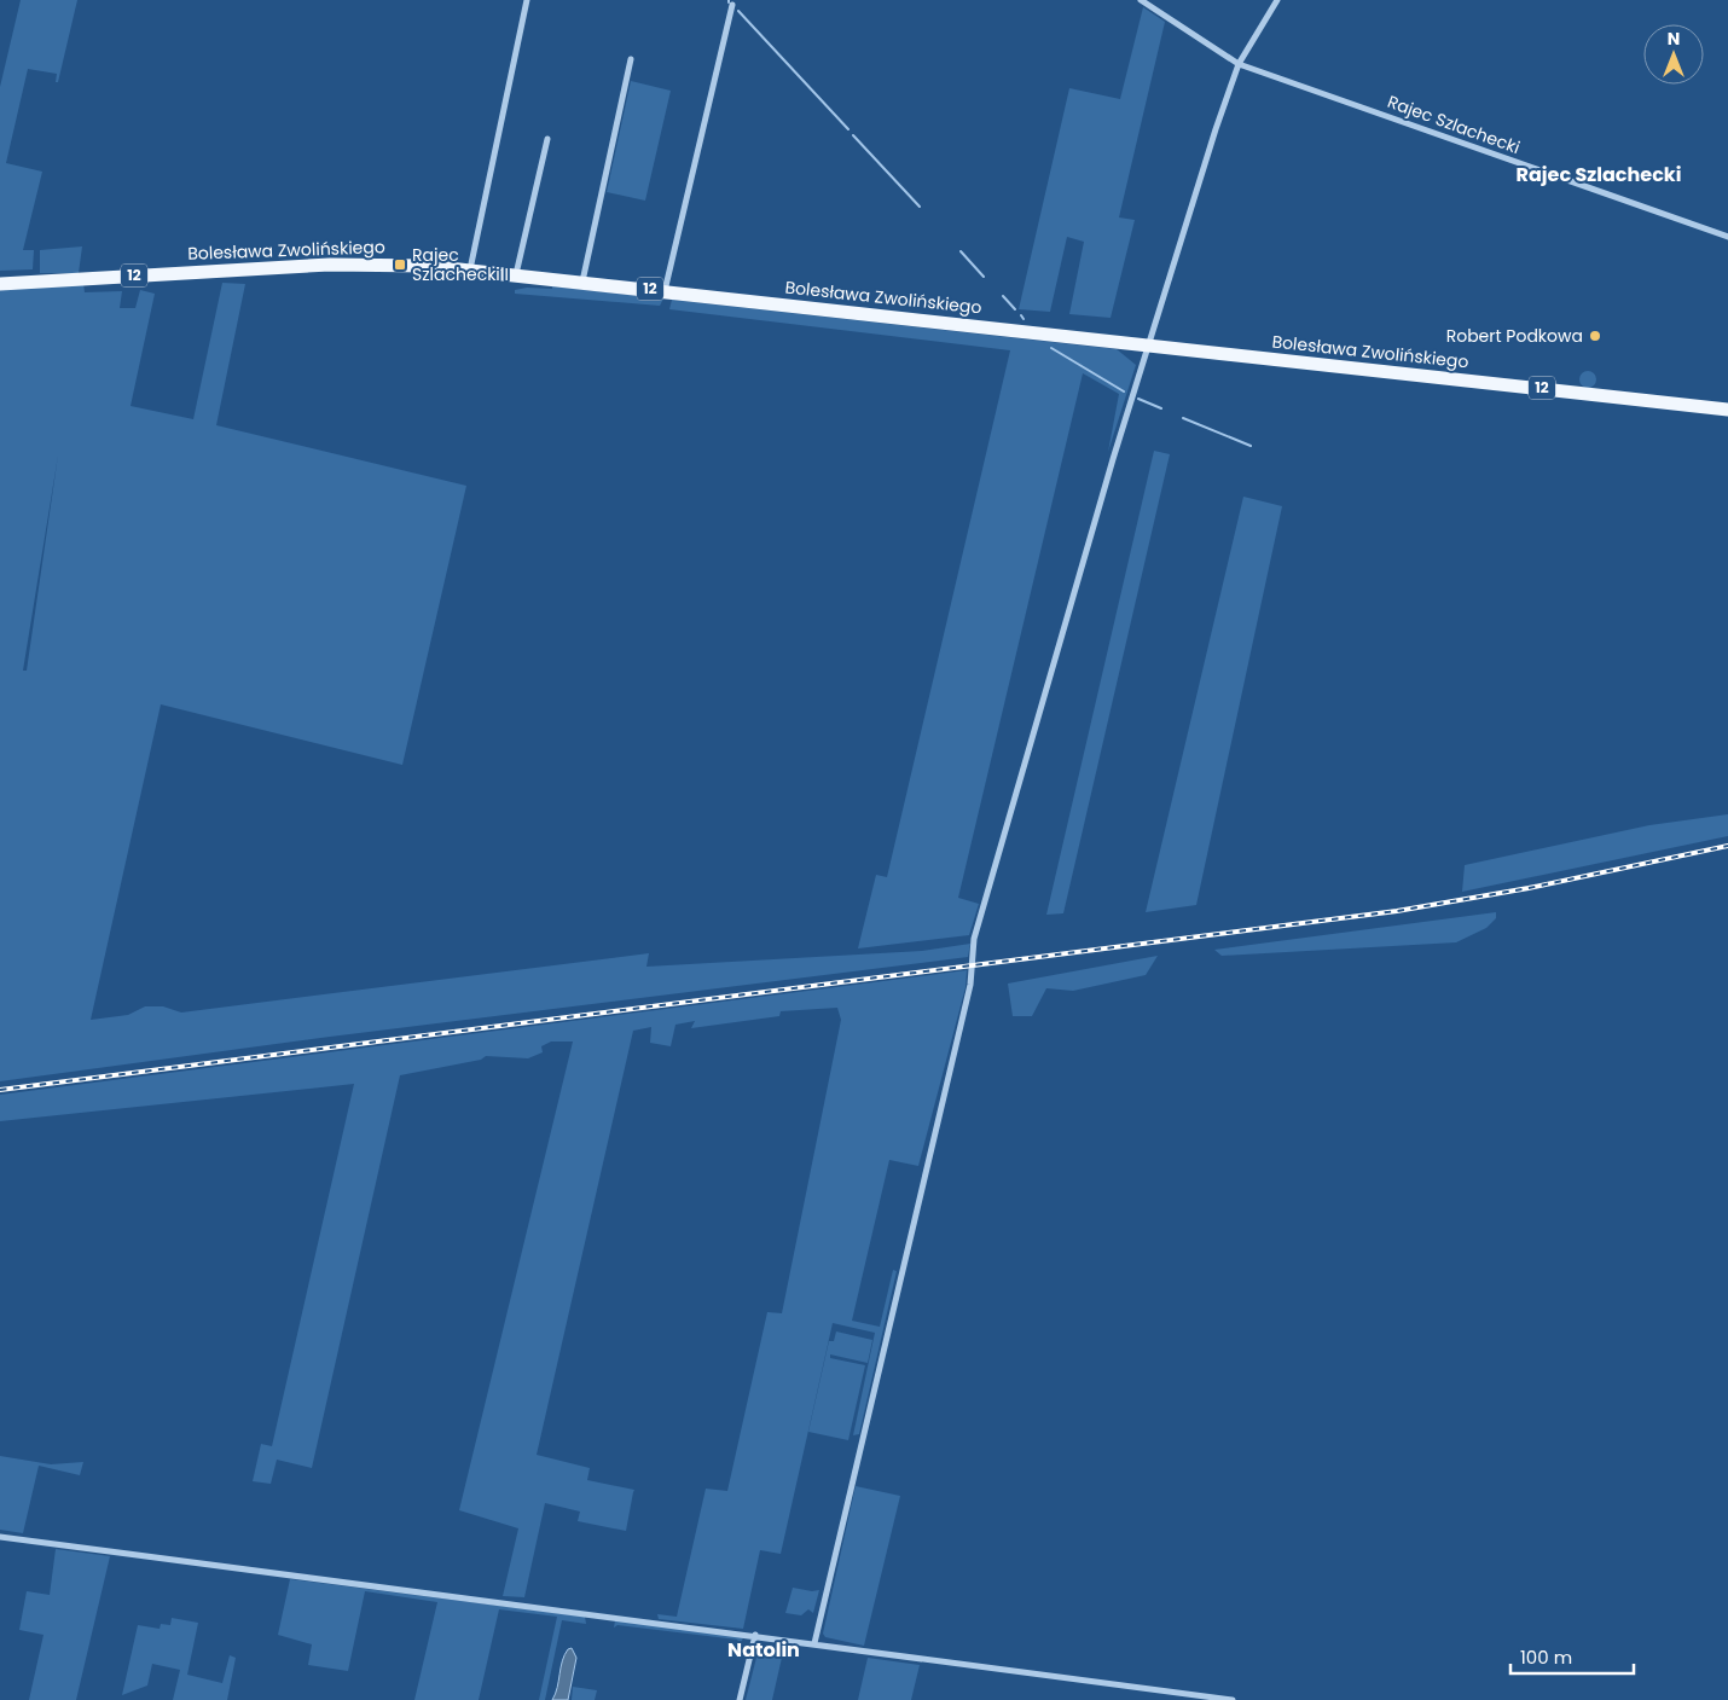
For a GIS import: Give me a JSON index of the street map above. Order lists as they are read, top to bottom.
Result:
{
  "streets": {
    "main road": ["Bolesława Zwolińskiego", "12"],
    "street": ["Rajec Szlachecki"]
  },
  "districts": ["Rajec Szlachecki", "Natolin"],
  "places": {
    "transit": ["Rajec Szlachecki I"],
    "other": ["Robert Podkowa"]
  },
  "scale_bar": "100 m",
  "north": "top"
}
